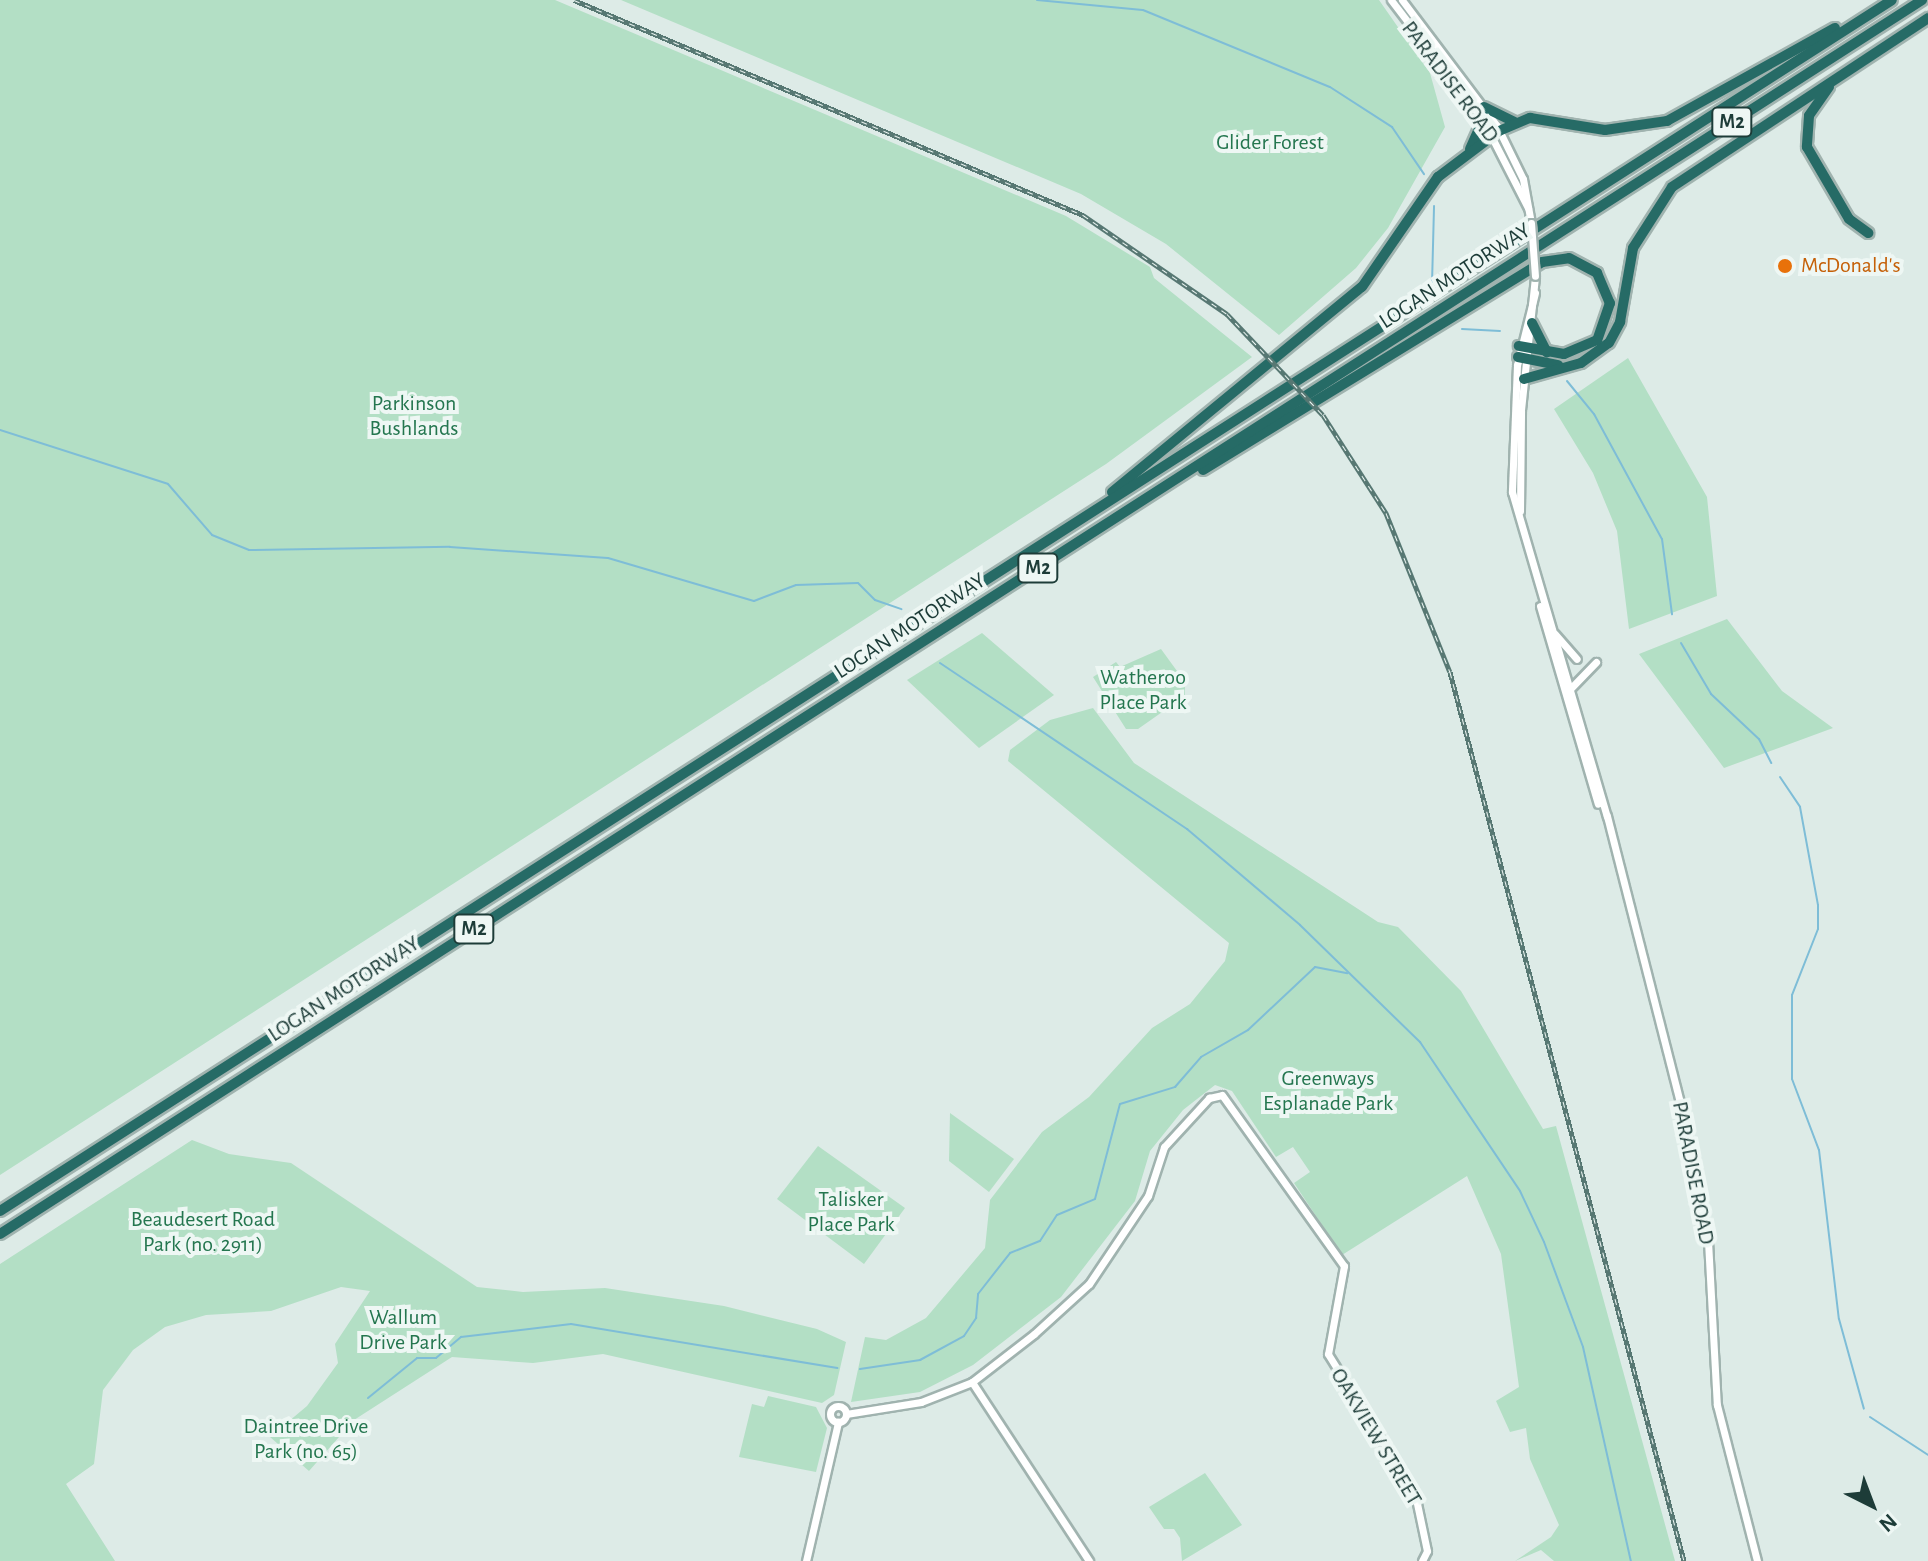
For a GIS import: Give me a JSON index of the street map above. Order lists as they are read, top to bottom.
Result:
{
  "streets": {
    "highway": ["M2", "LOGAN MOTORWAY"],
    "street": ["PARADISE ROAD", "OAKVIEW STREET"]
  },
  "parks": [
    "Glider Forest",
    "Parkinson Bushlands",
    "Watheroo Place Park",
    "Greenways Esplanade Park",
    "Talisker Place Park",
    "Beaudesert Road Park (no. 2911)",
    "Wallum Drive Park",
    "Daintree Drive Park (no. 65)"
  ],
  "places": ["McDonald's"],
  "north": "bottom right"
}
